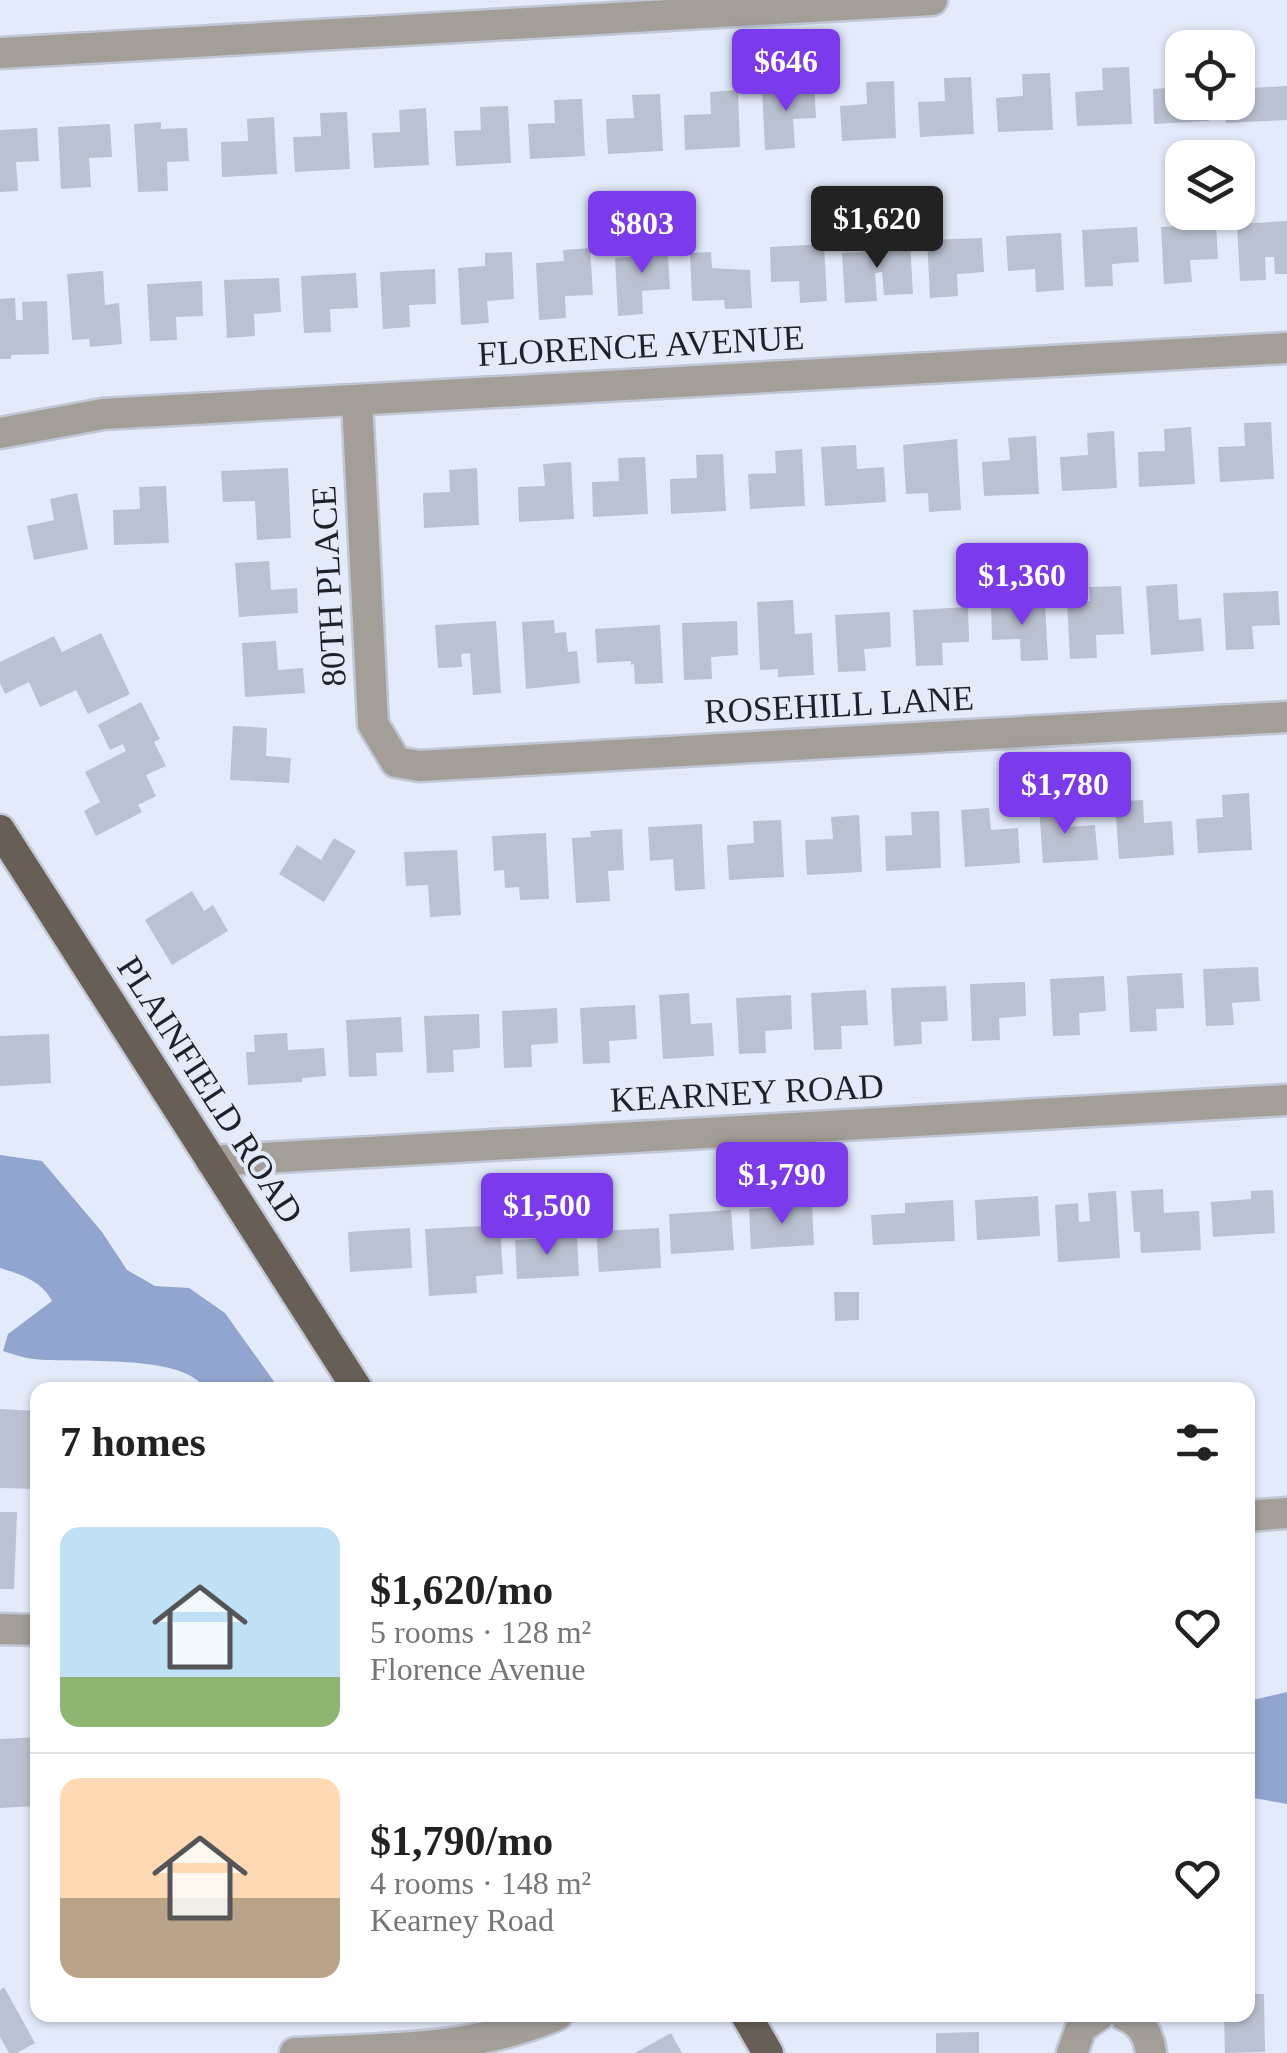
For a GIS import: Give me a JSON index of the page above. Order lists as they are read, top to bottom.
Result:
{
  "streets": {
    "main road": ["PLAINFIELD ROAD"],
    "street": [
      "FLORENCE AVENUE",
      "80TH PLACE",
      "ROSEHILL LANE",
      "KEARNEY ROAD"
    ]
  },
  "crossings": [
    ["FLORENCE AVENUE", "80TH PLACE"],
    ["80TH PLACE", "ROSEHILL LANE"],
    ["PLAINFIELD ROAD", "KEARNEY ROAD"]
  ],
  "page": {
    "price": [
      "$646",
      "$1,620",
      "$803",
      "$1,360",
      "$1,780",
      "$1,790",
      "$1,500"
    ],
    "heading": "7 homes",
    "list": [
      {
        "name": "$1,620/mo",
        "note": "5 rooms · 128 m² · Florence Avenue"
      },
      {
        "name": "$1,790/mo",
        "note": "4 rooms · 148 m² · Kearney Road"
      }
    ]
  }
}
